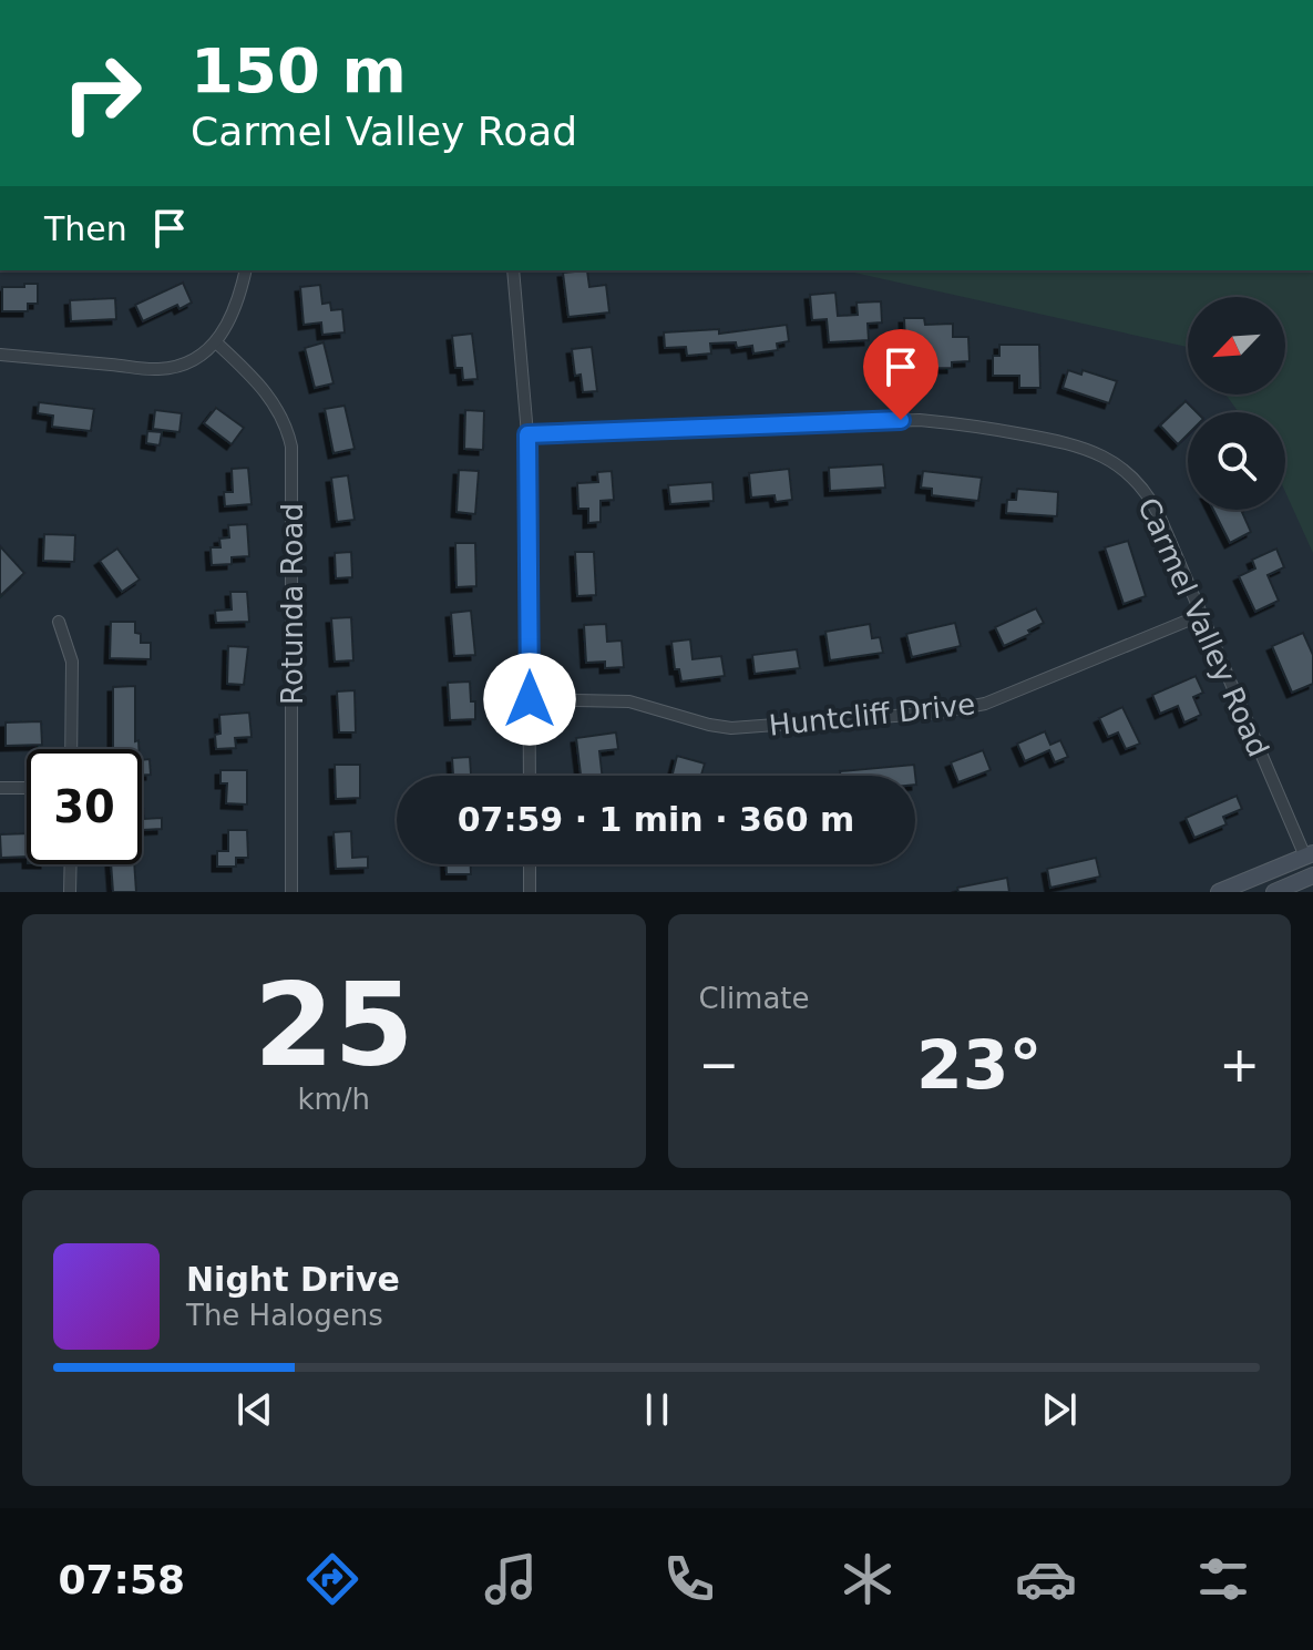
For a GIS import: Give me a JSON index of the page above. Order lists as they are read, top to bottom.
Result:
{
  "streets": {
    "street": ["Rotunda Road", "Carmel Valley Road", "Huntcliff Drive"]
  },
  "crossings": [
    ["Carmel Valley Road", "Huntcliff Drive"]
  ],
  "north": "bottom left",
  "page": {
    "turn": ["150 m", "Carmel Valley Road"],
    "then": "Then",
    "limit": "30",
    "trip": "07:59 · 1 min · 360 m",
    "tile": [
      ["25", "km/h"],
      "Climate"
    ],
    "heat": ["−", "23°", "+"],
    "song": ["Night Drive", "The Halogens"],
    "tabs": "07:58"
  }
}
